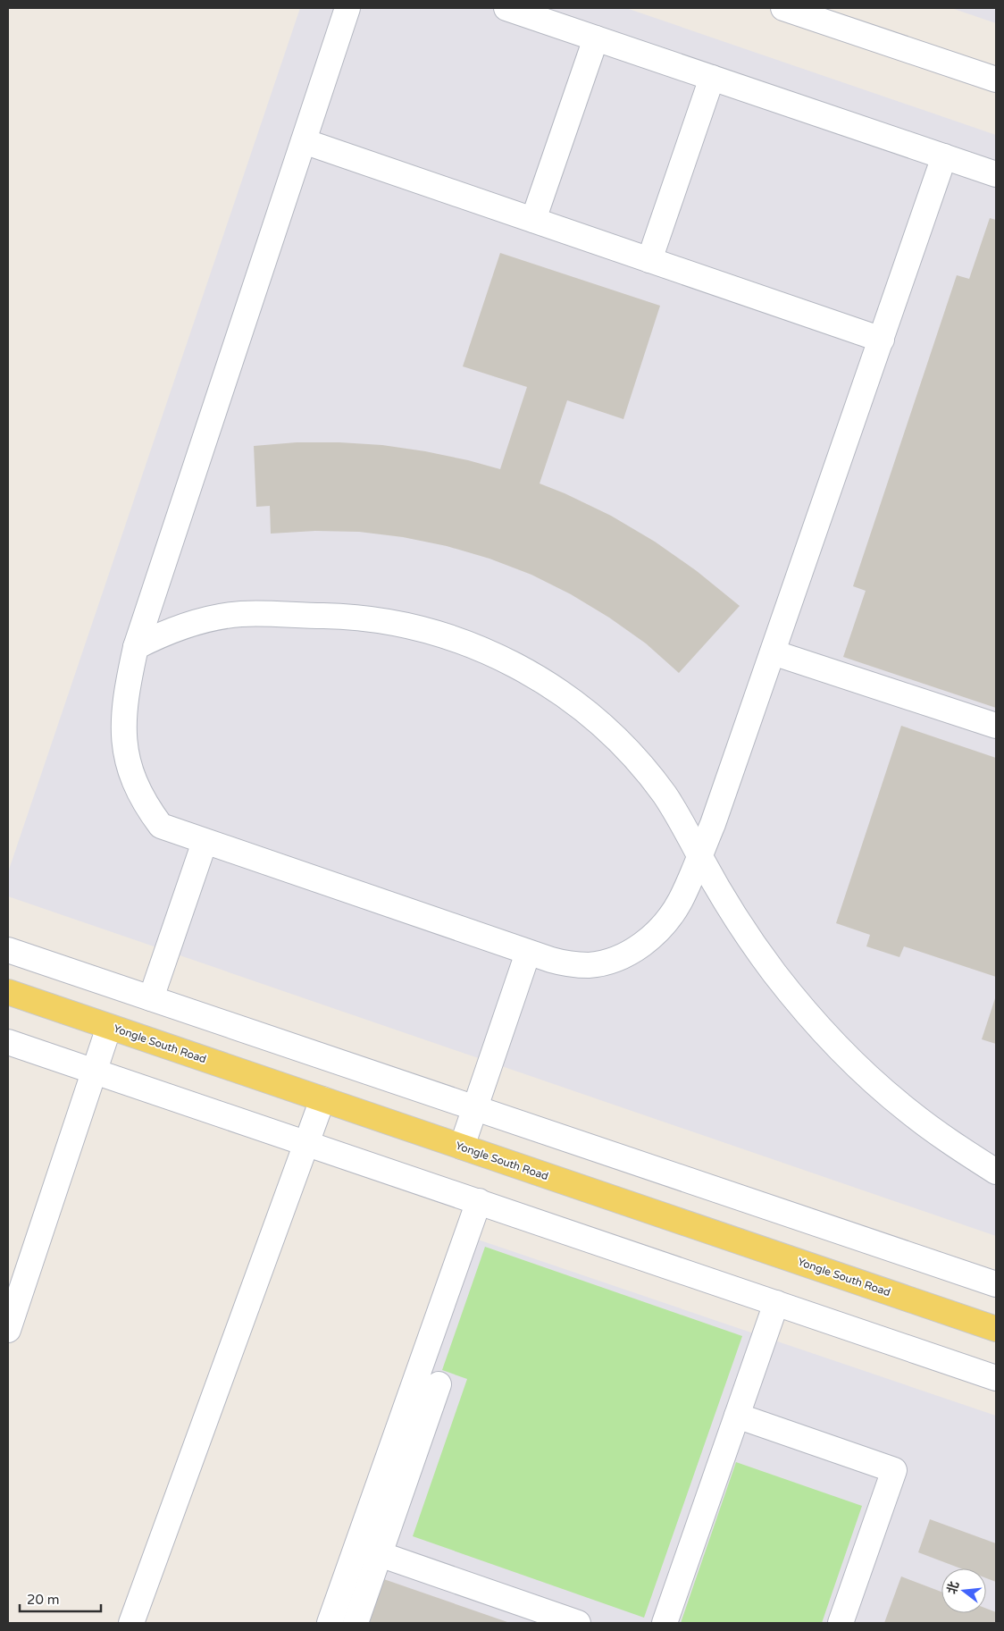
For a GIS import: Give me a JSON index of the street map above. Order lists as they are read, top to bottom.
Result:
{
  "streets": {
    "main road": ["Yongle South Road"]
  },
  "scale_bar": "20 m",
  "north": "left"
}
